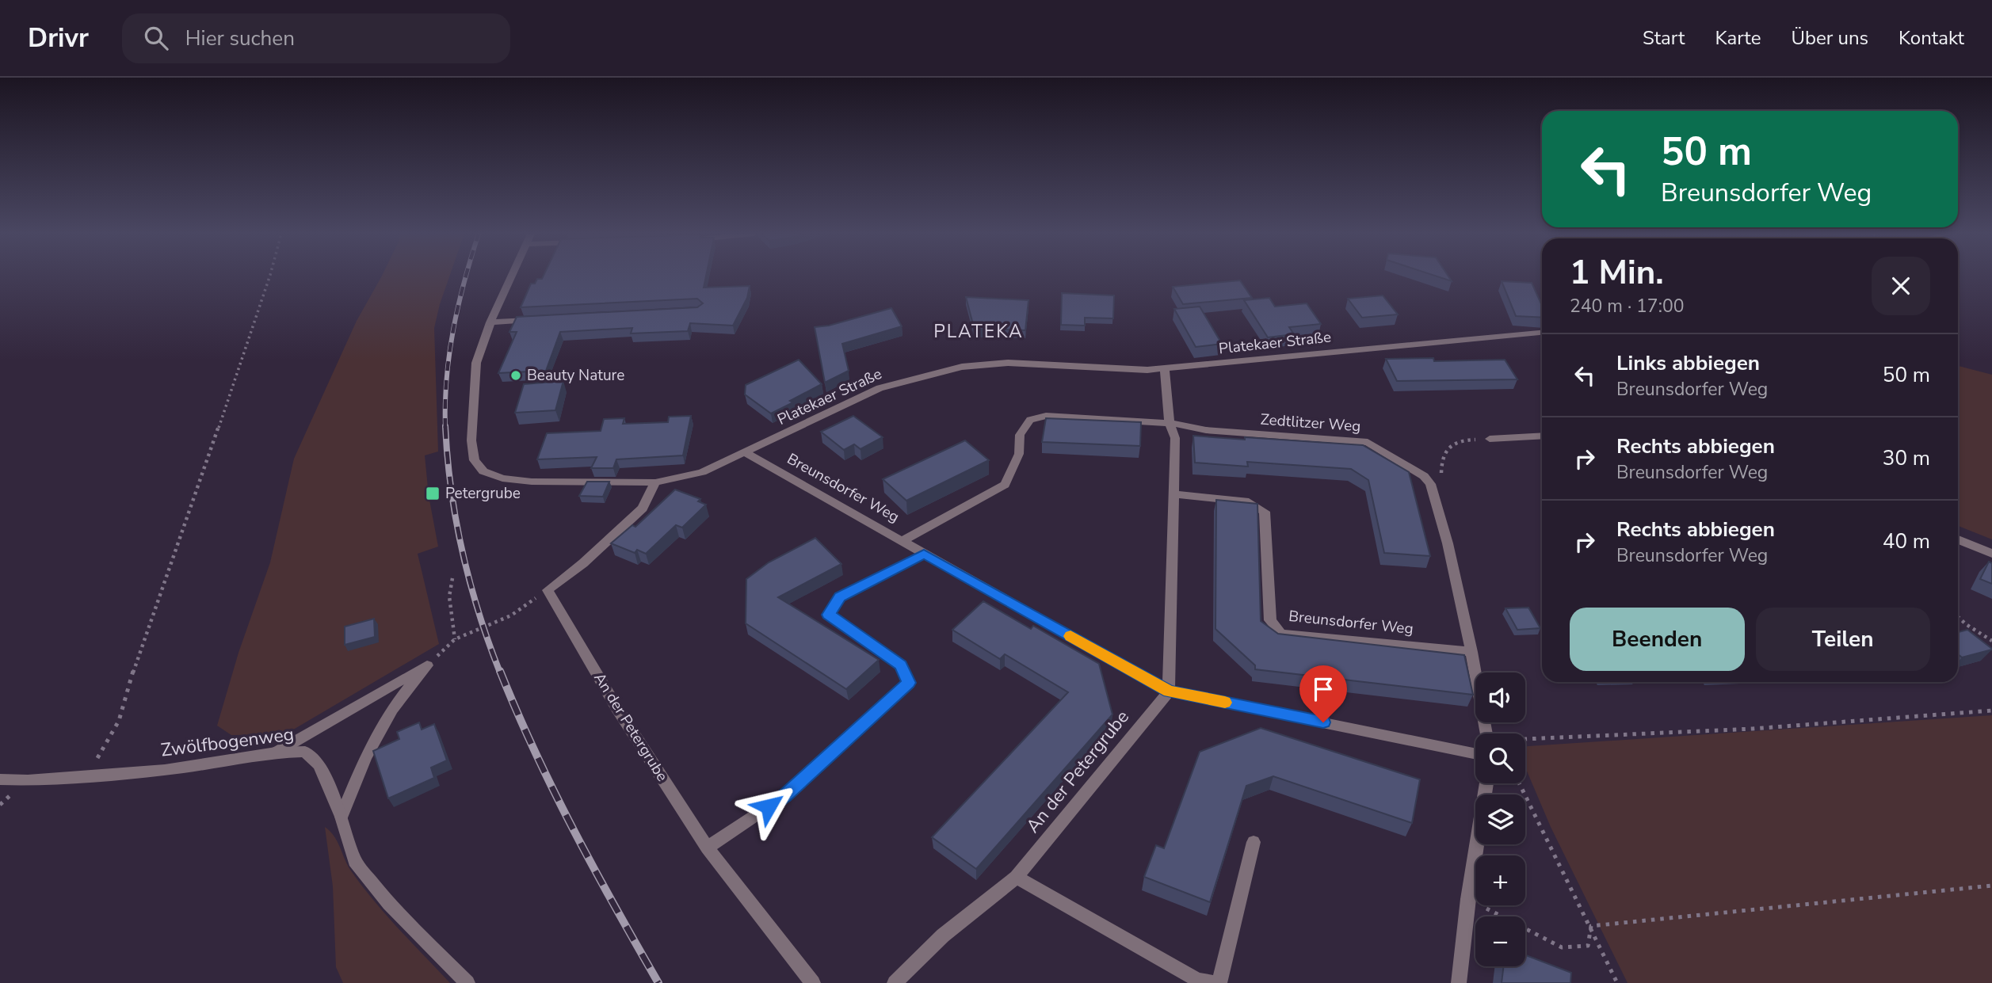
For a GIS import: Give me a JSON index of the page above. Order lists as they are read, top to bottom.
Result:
{
  "streets": {
    "street": [
      "Platekaer Straße",
      "Zedtlitzer Weg",
      "Breunsdorfer Weg",
      "An der Petergrube",
      "Zwölfbogenweg"
    ]
  },
  "crossings": [
    ["Platekaer Straße", "Breunsdorfer Weg"],
    ["Zedtlitzer Weg", "Breunsdorfer Weg"],
    ["Breunsdorfer Weg", "An der Petergrube"]
  ],
  "districts": ["PLATEKA"],
  "places": {
    "other": ["Beauty Nature"],
    "transit": ["Petergrube"]
  },
  "page": {
    "header": "Drivr",
    "search": "Hier suchen",
    "nav": [
      "Start",
      "Karte",
      "Über uns",
      "Kontakt"
    ],
    "turn": ["50 m", "Breunsdorfer Weg"],
    "heading": ["1 Min.", "240 m · 17:00"],
    "list": [
      {
        "name": "Links abbiegen",
        "note": "Breunsdorfer Weg",
        "value": "50 m"
      },
      {
        "name": "Rechts abbiegen",
        "note": "Breunsdorfer Weg",
        "value": "30 m"
      },
      {
        "name": "Rechts abbiegen",
        "note": "Breunsdorfer Weg",
        "value": "40 m"
      }
    ],
    "buttons": ["Beenden", "Teilen"],
    "map_buttons": ["+", "−"]
  }
}
